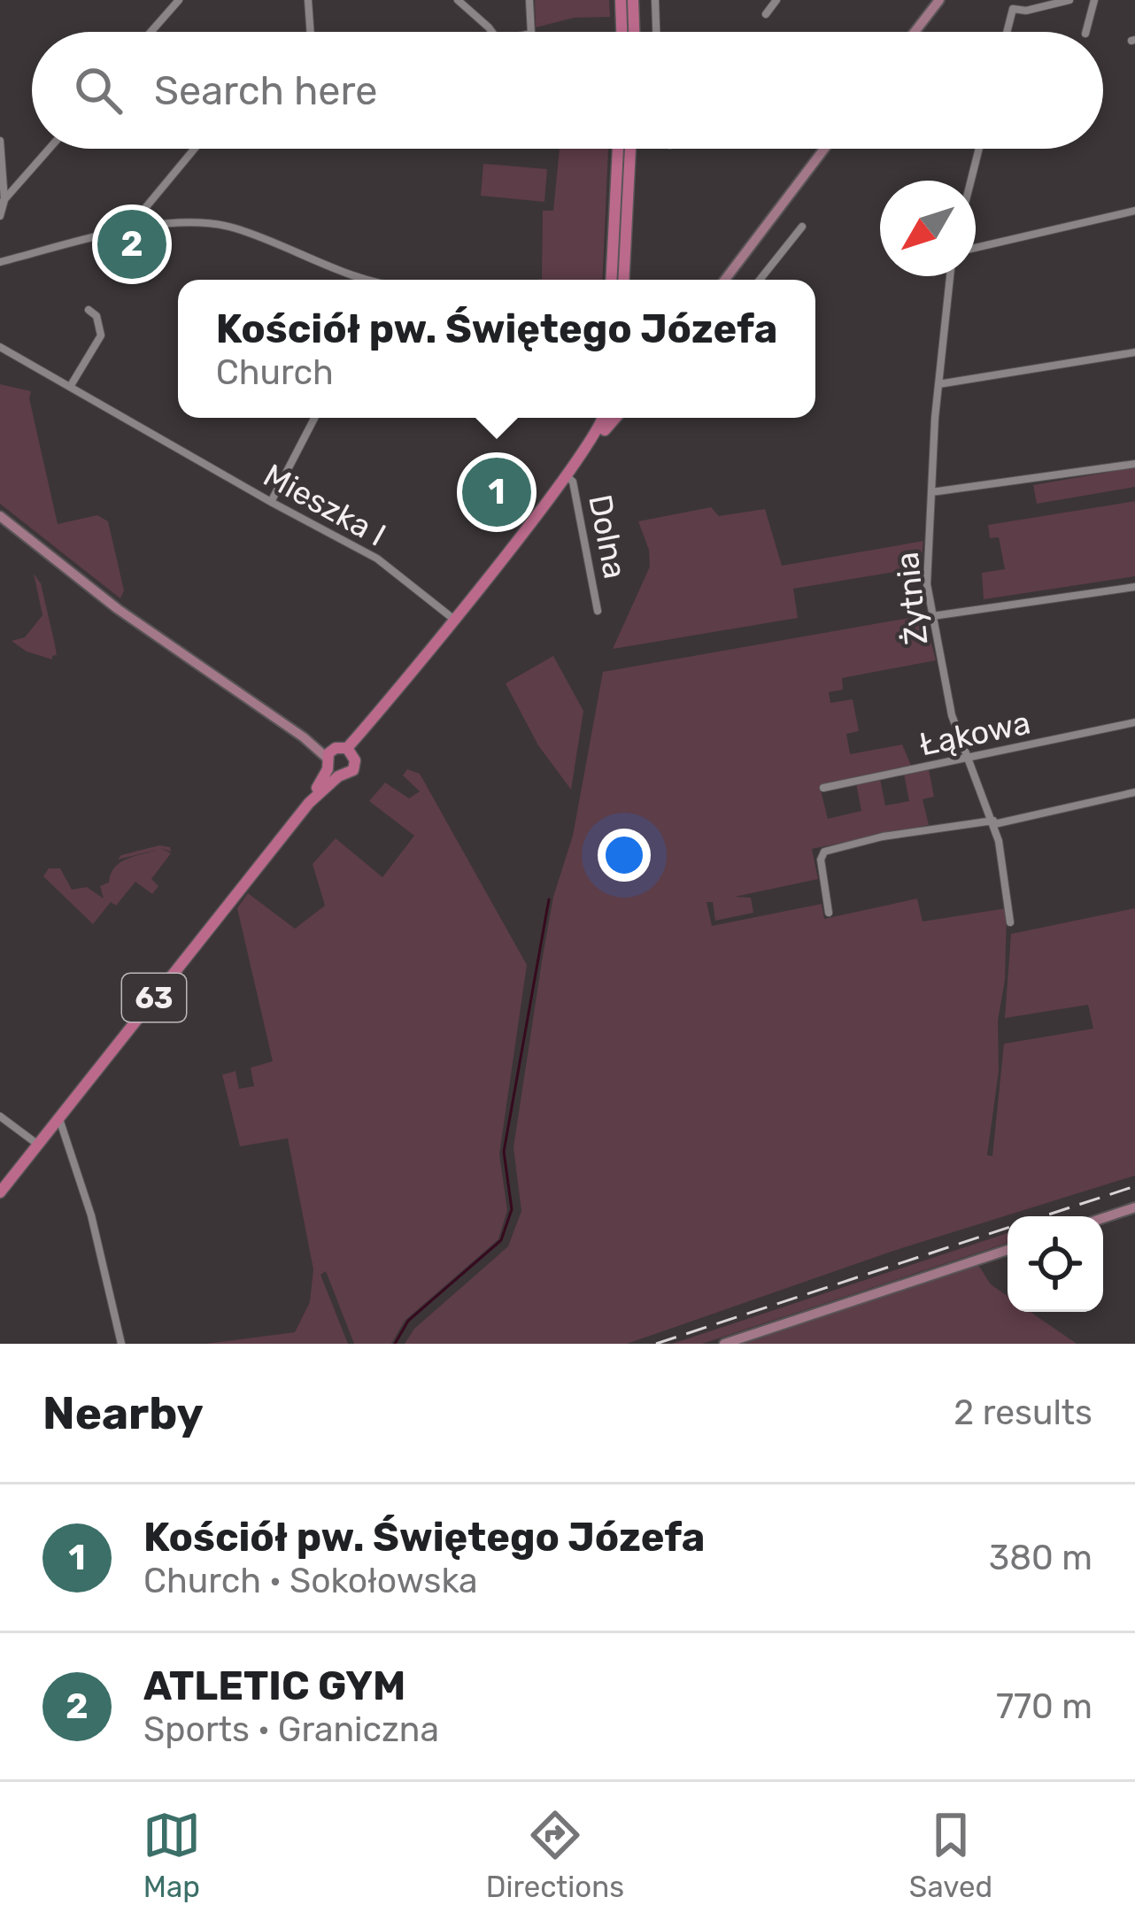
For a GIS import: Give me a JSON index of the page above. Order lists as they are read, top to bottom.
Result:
{
  "streets": {
    "main road": ["63"],
    "street": [
      "Mieszka I",
      "Dolna",
      "Żytnia",
      "Łąkowa"
    ]
  },
  "crossings": [
    ["Żytnia", "Łąkowa"]
  ],
  "north": "bottom left",
  "page": {
    "search": "Search here",
    "pins": ["2", "1"],
    "popup": ["Kościół pw. Świętego Józefa", "Church"],
    "heading": ["Nearby", "2 results"],
    "list": [
      {
        "mark": "1",
        "name": "Kościół pw. Świętego Józefa",
        "note": "Church · Sokołowska",
        "value": "380 m"
      },
      {
        "mark": "2",
        "name": "ATLETIC GYM",
        "note": "Sports · Graniczna",
        "value": "770 m"
      }
    ],
    "nav": ["Map", "Directions", "Saved"]
  }
}
